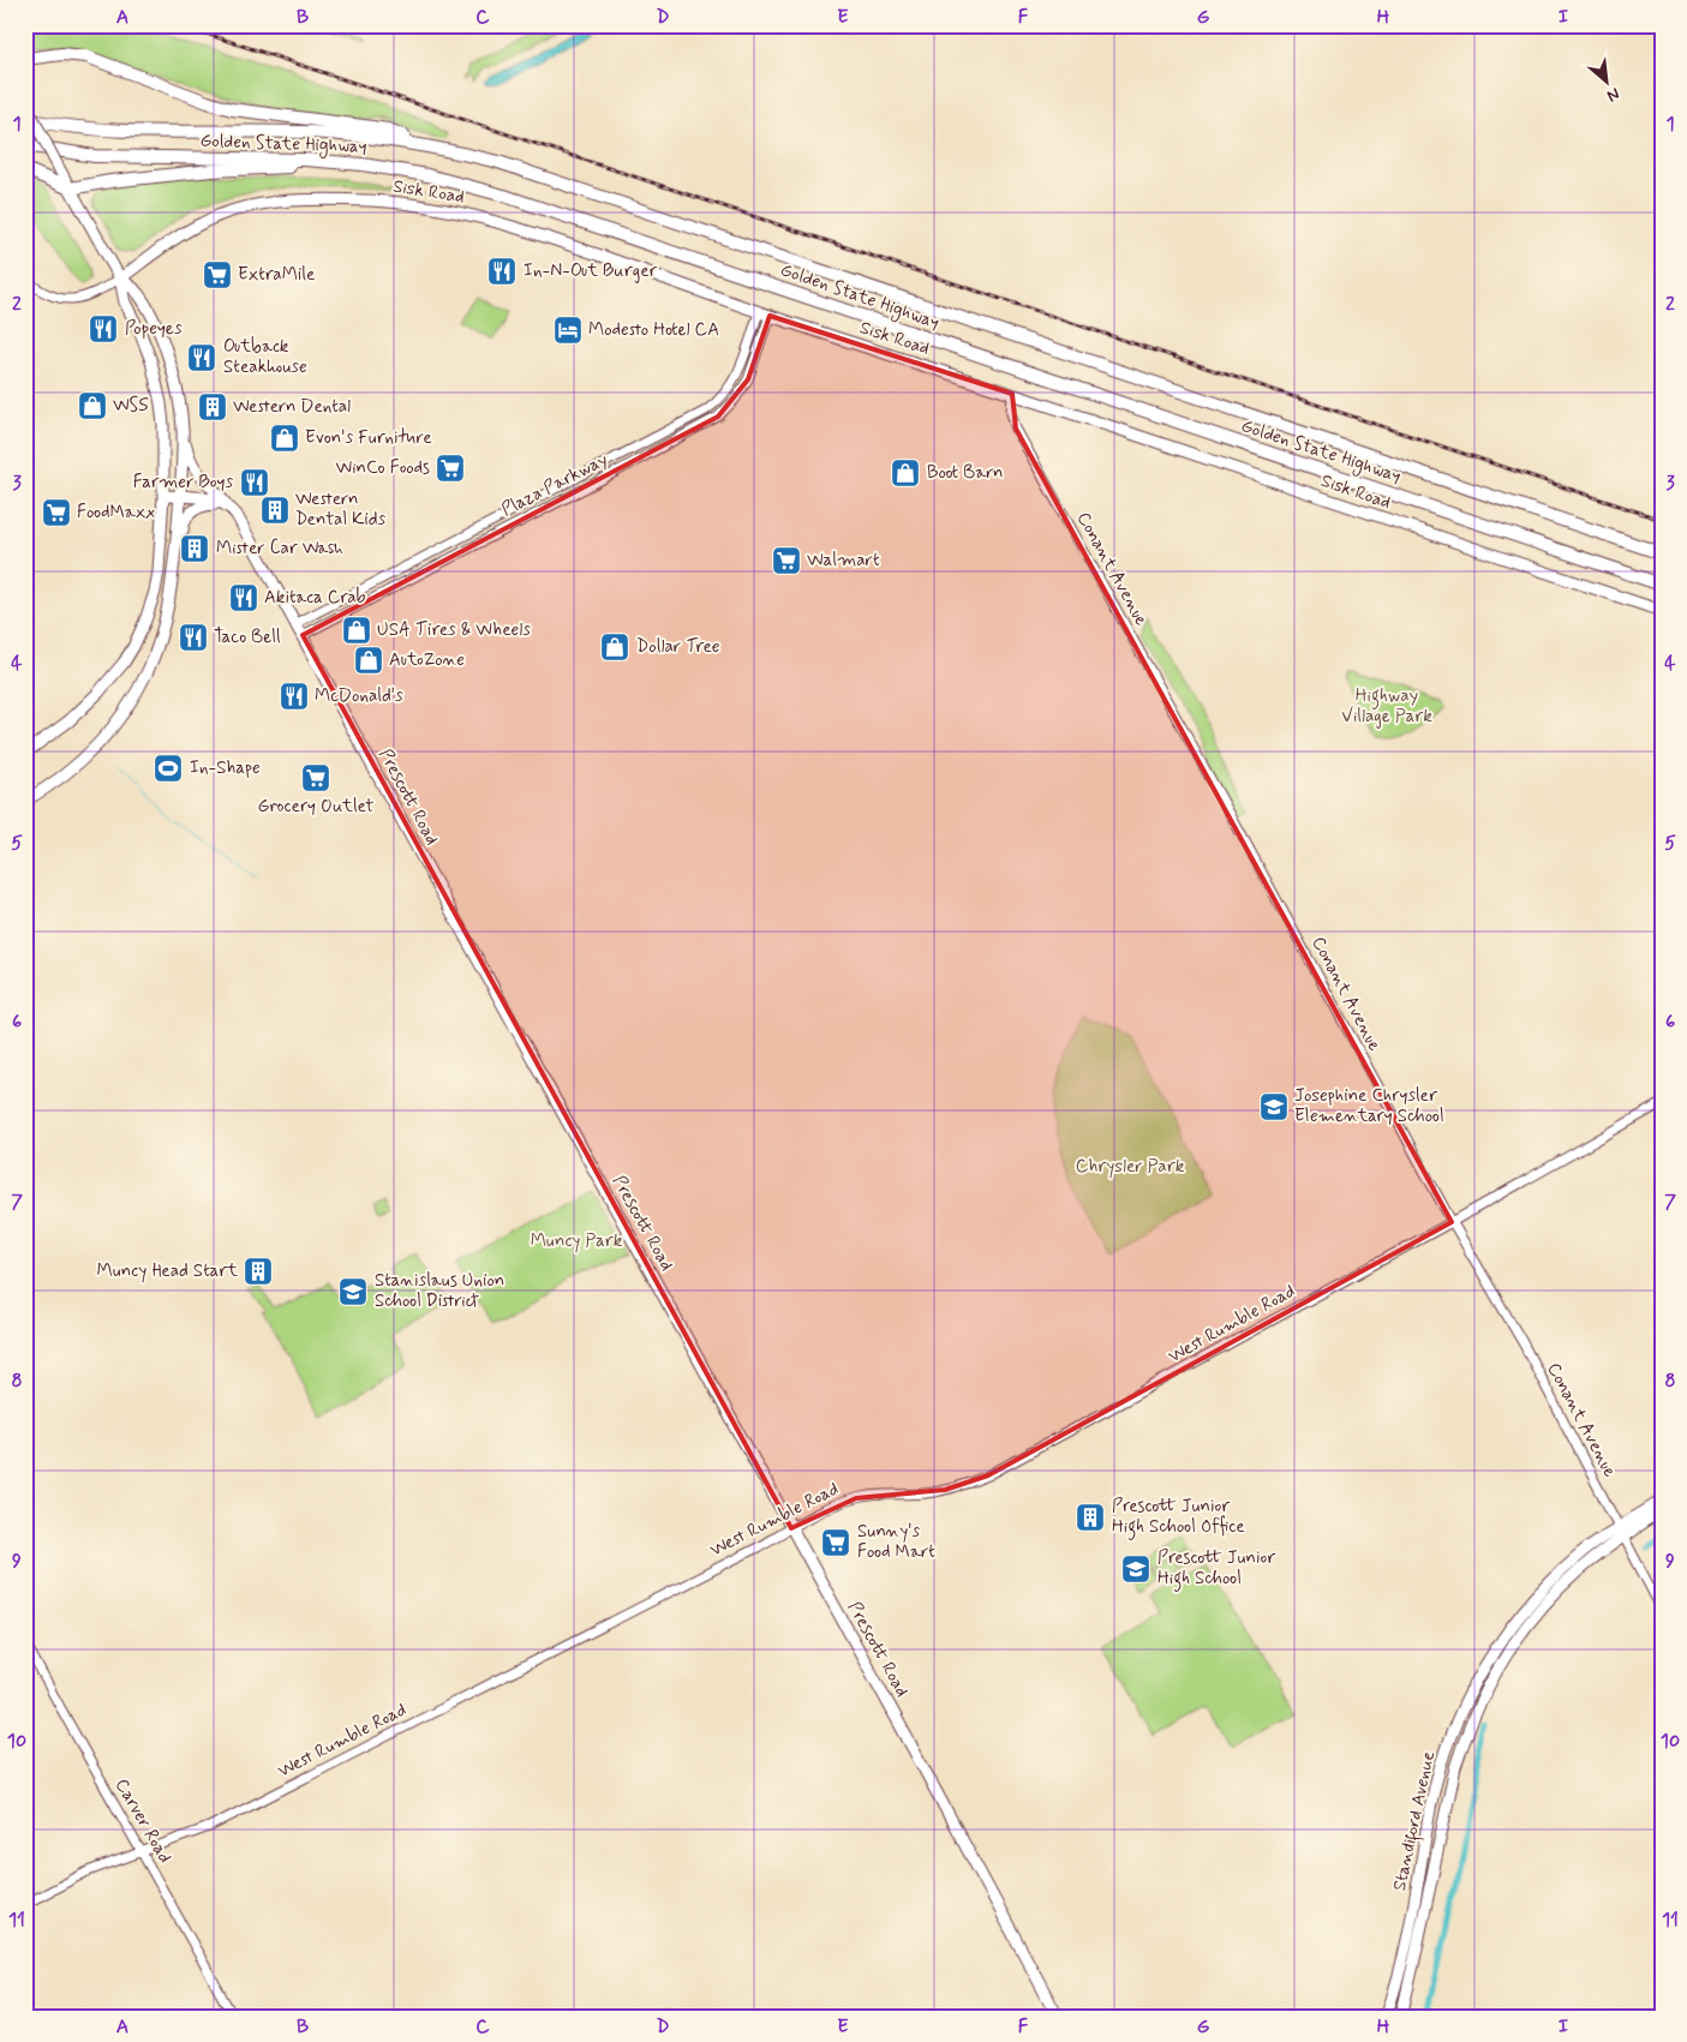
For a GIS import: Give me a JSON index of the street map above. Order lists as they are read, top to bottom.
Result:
{
  "streets": {
    "highway": ["Golden State Highway"],
    "main road": ["Sisk Road", "Prescott Road", "Standiford Avenue"],
    "street": [
      "Plaza Parkway",
      "Conant Avenue",
      "West Rumble Road",
      "Carver Road"
    ]
  },
  "crossings": [
    ["Sisk Road", "Plaza Parkway"],
    ["Sisk Road", "Conant Avenue"],
    ["Plaza Parkway", "Prescott Road"],
    ["Conant Avenue", "West Rumble Road"],
    ["Conant Avenue", "Standiford Avenue"],
    ["Prescott Road", "West Rumble Road"],
    ["West Rumble Road", "Carver Road"]
  ],
  "parks": ["Highway Village Park", "Chrysler Park", "Muncy Park"],
  "places": {
    "restaurant": [
      "In-N-Out Burger",
      "Popeyes",
      "Outback Steakhouse",
      "Farmer Boys",
      "Akitaca Crab",
      "Taco Bell",
      "McDonald's"
    ],
    "supermarket": [
      "ExtraMile",
      "WinCo Foods",
      "FoodMaxx",
      "Walmart",
      "Grocery Outlet",
      "Sunny's Food Mart"
    ],
    "hotel": ["Modesto Hotel CA"],
    "shop": [
      "WSS",
      "Evon's Furniture",
      "Boot Barn",
      "USA Tires & Wheels",
      "Dollar Tree",
      "AutoZone"
    ],
    "building": [
      "Western Dental",
      "Western Dental Kids",
      "Mister Car Wash",
      "Muncy Head Start",
      "Prescott Junior High School Office"
    ],
    "sports": ["In-Shape"],
    "school or university": ["Josephine Chrysler Elementary School", "Stanislaus Union School District", "Prescott Junior High School"]
  },
  "north": "bottom right",
  "grid": {
    "columns": [
      "A",
      "B",
      "C",
      "D",
      "E",
      "F",
      "G",
      "H",
      "I"
    ],
    "rows": [
      "1",
      "2",
      "3",
      "4",
      "5",
      "6",
      "7",
      "8",
      "9",
      "10",
      "11"
    ]
  }
}
